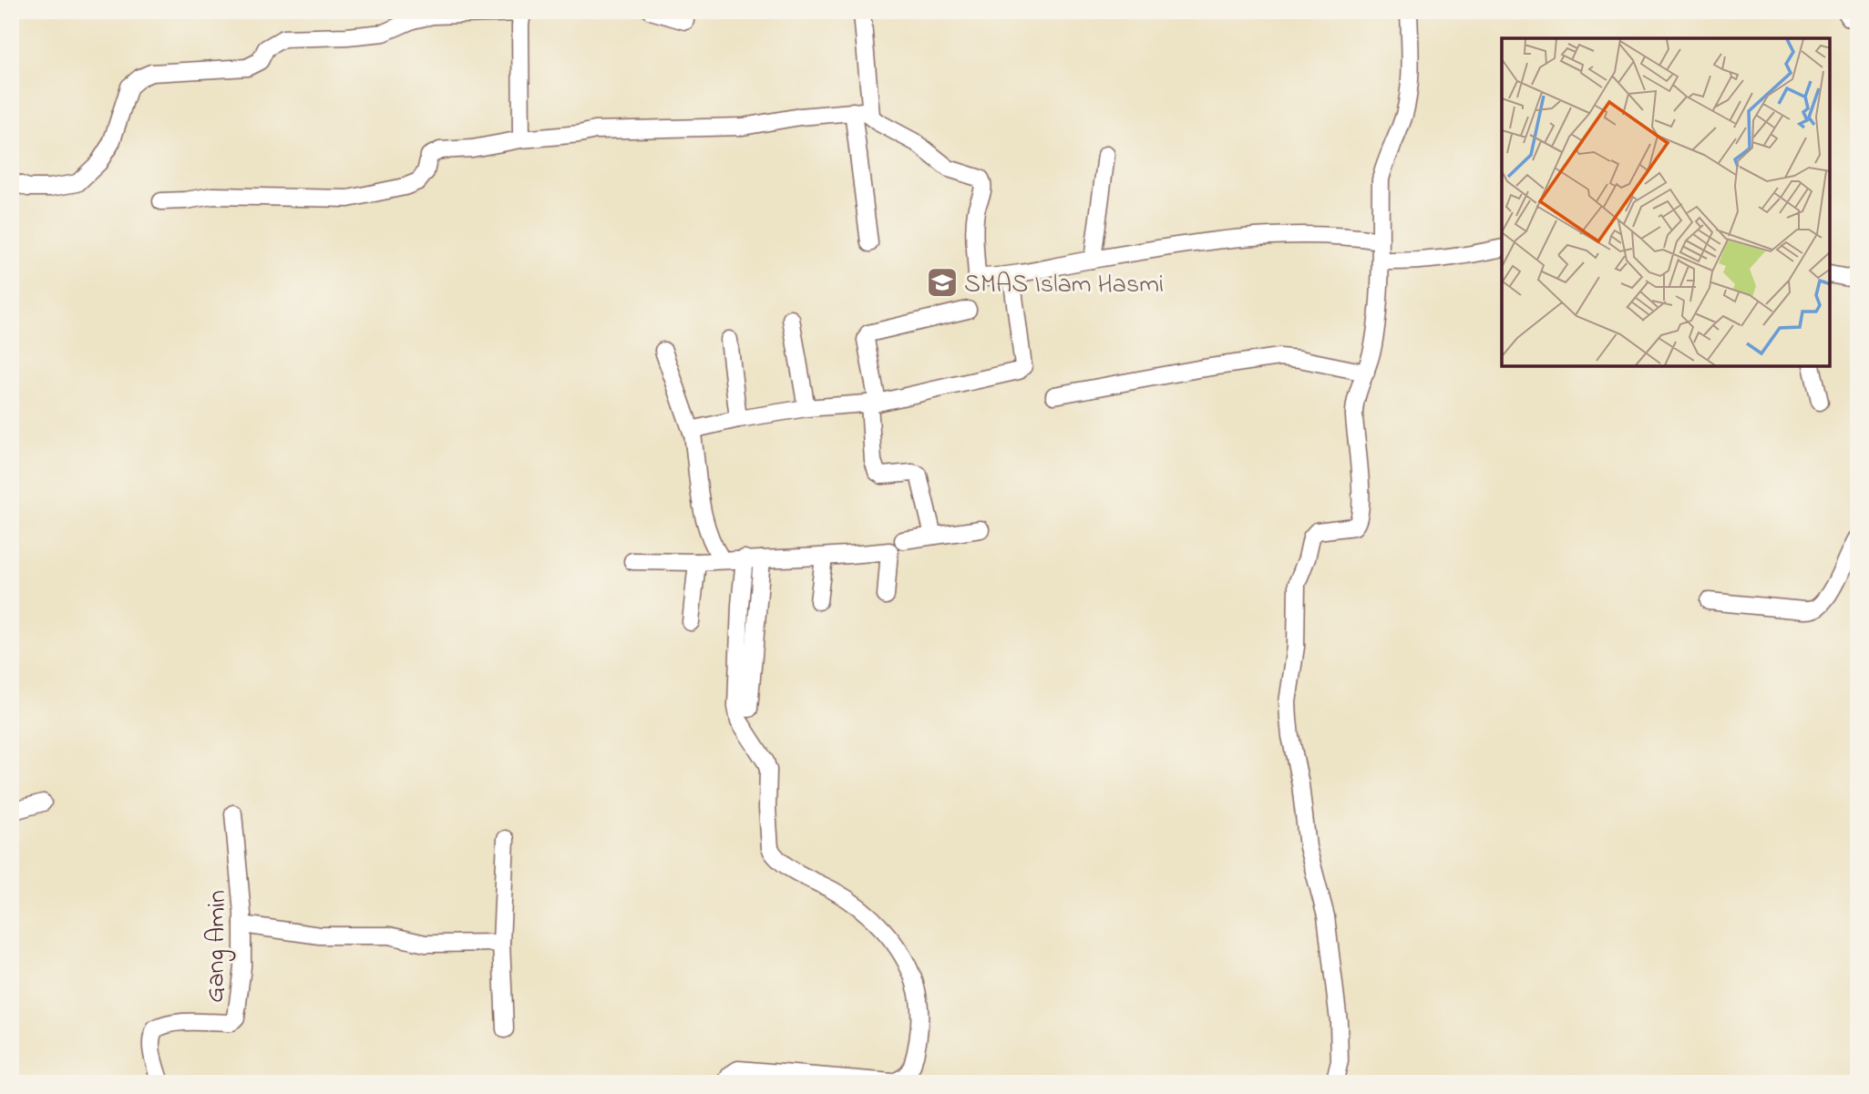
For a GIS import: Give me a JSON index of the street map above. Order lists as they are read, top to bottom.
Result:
{
  "streets": {
    "street": ["Gang Amin"]
  },
  "places": {
    "school or university": ["SMAS Islam Hasmi"]
  }
}
